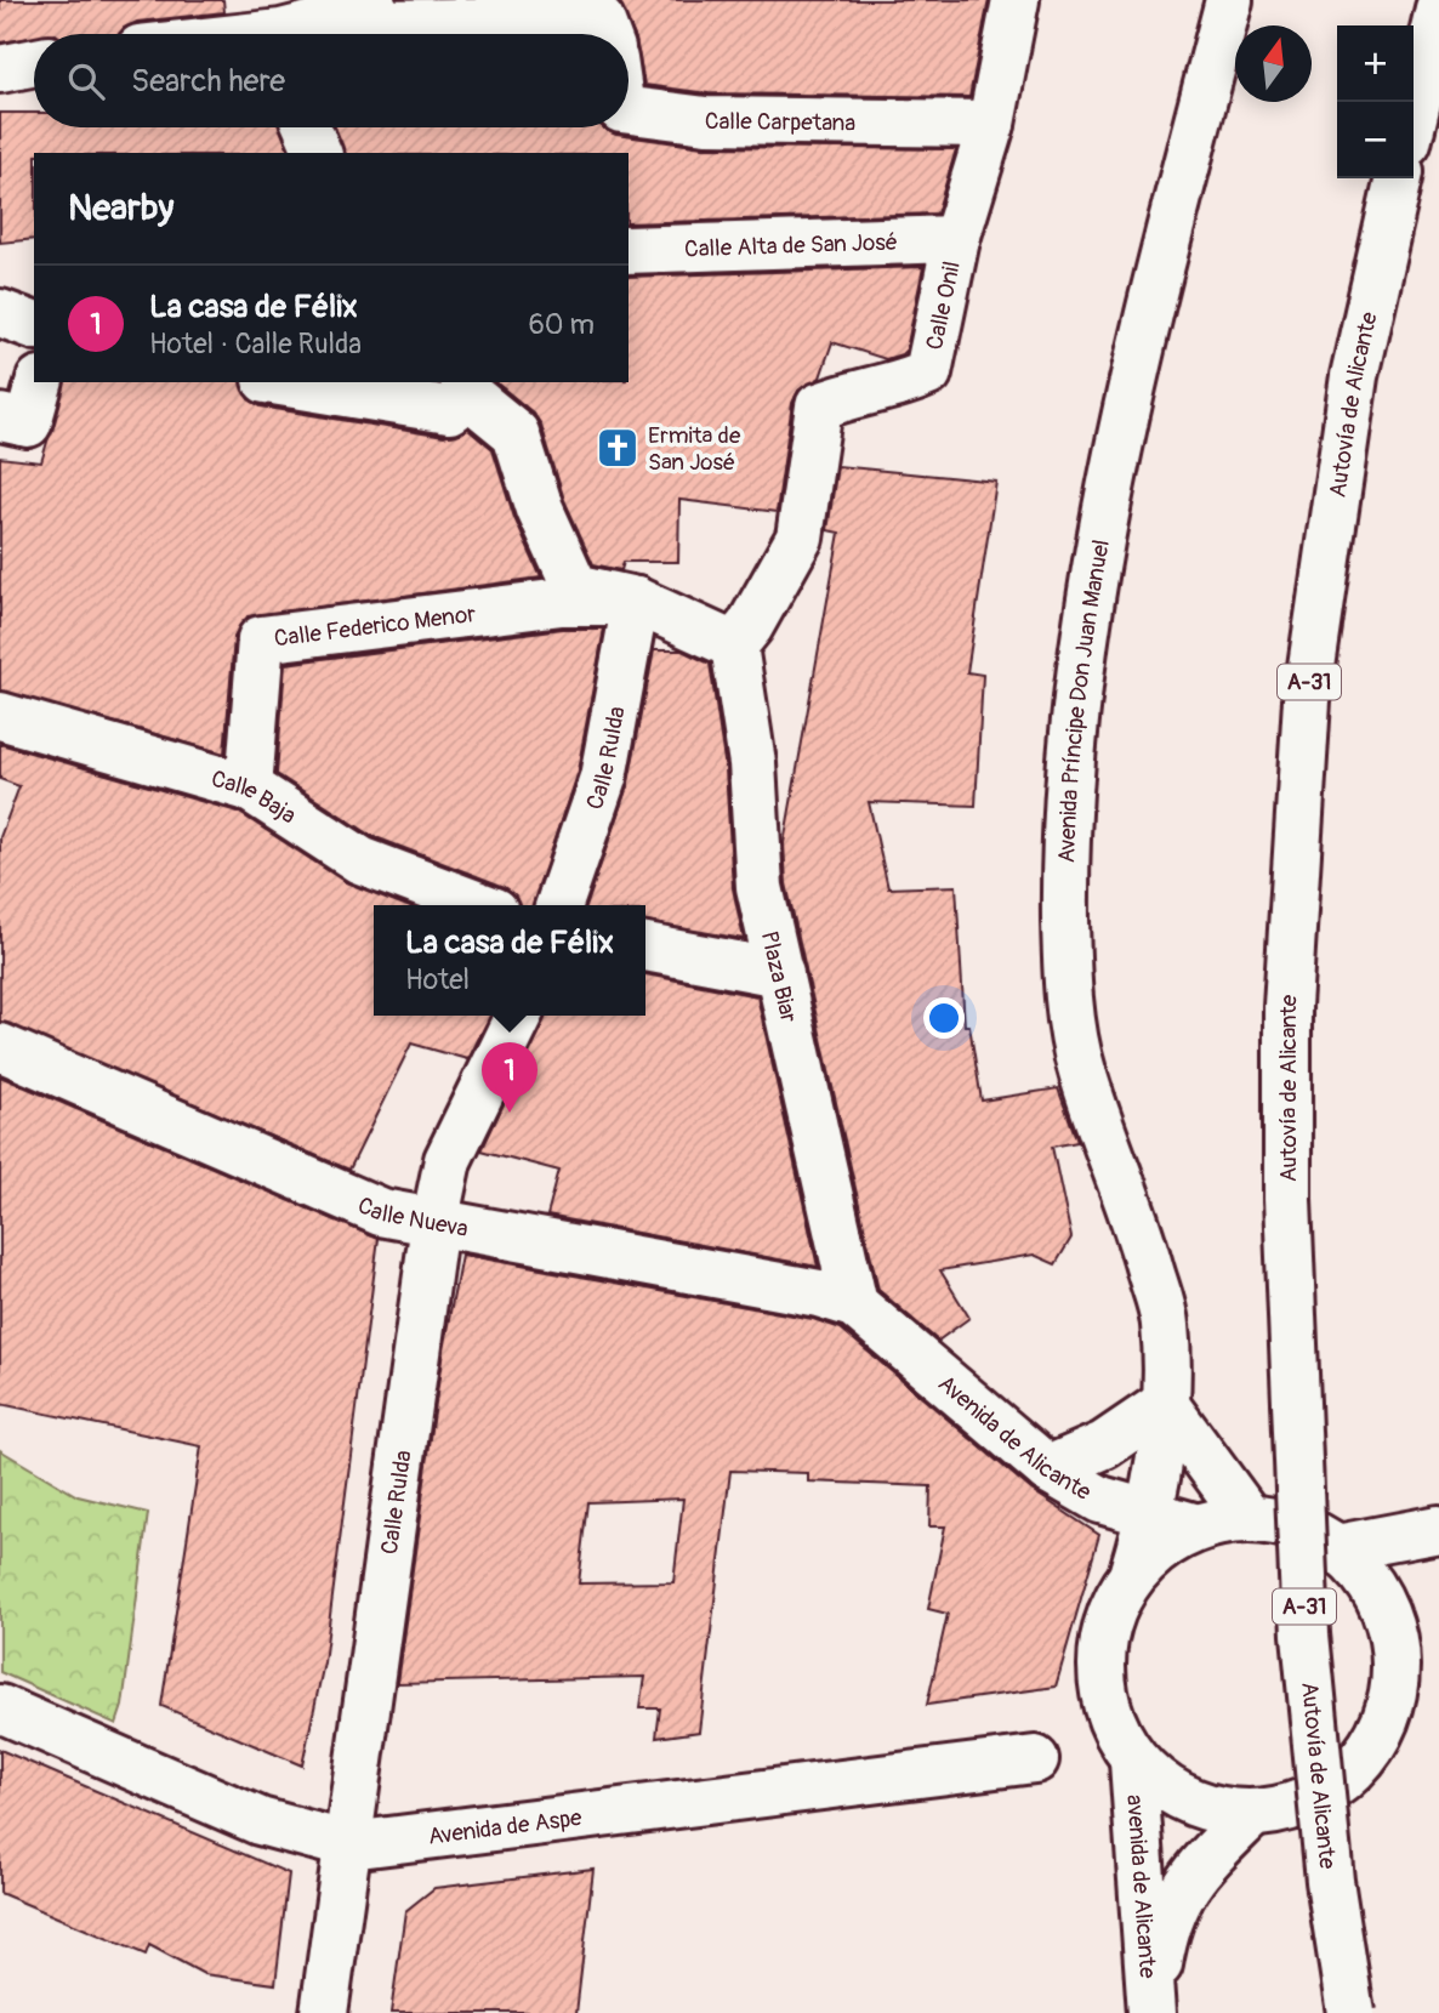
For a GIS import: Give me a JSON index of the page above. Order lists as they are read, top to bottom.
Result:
{
  "streets": {
    "main road": [
      "Calle Carpetana",
      "Calle Alta de San José",
      "Calle Onil",
      "Autovía de Alicante",
      "Calle Federico Menor",
      "A-31",
      "Avenida Príncipe Don Juan Manuel",
      "Calle Rulda",
      "Calle Baja",
      "Plaza Biar",
      "Calle Nueva",
      "Avenida de Alicante",
      "Avenida de Aspe",
      "avenida de Alicante"
    ]
  },
  "crossings": [
    ["Calle Carpetana", "Calle Onil"],
    ["Calle Alta de San José", "Calle Onil"],
    ["Calle Onil", "Plaza Biar"],
    ["Calle Federico Menor", "Calle Rulda"],
    ["Calle Federico Menor", "Calle Baja"],
    ["Avenida Príncipe Don Juan Manuel", "Avenida de Alicante"],
    ["Avenida Príncipe Don Juan Manuel", "avenida de Alicante"],
    ["Calle Rulda", "Calle Nueva"],
    ["Calle Rulda", "Avenida de Aspe"],
    ["Plaza Biar", "Calle Nueva"],
    ["Plaza Biar", "Avenida de Alicante"],
    ["Calle Nueva", "Avenida de Alicante"],
    ["Avenida de Alicante", "avenida de Alicante"]
  ],
  "places": {
    "church": ["Ermita de San José"]
  },
  "north": "top",
  "page": {
    "map_buttons": ["+", "−"],
    "search": "Search here",
    "heading": "Nearby",
    "list": [
      {
        "mark": "1",
        "name": "La casa de Félix",
        "note": "Hotel · Calle Rulda",
        "value": "60 m"
      }
    ],
    "popup": ["La casa de Félix", "Hotel"],
    "pins": "1"
  }
}
